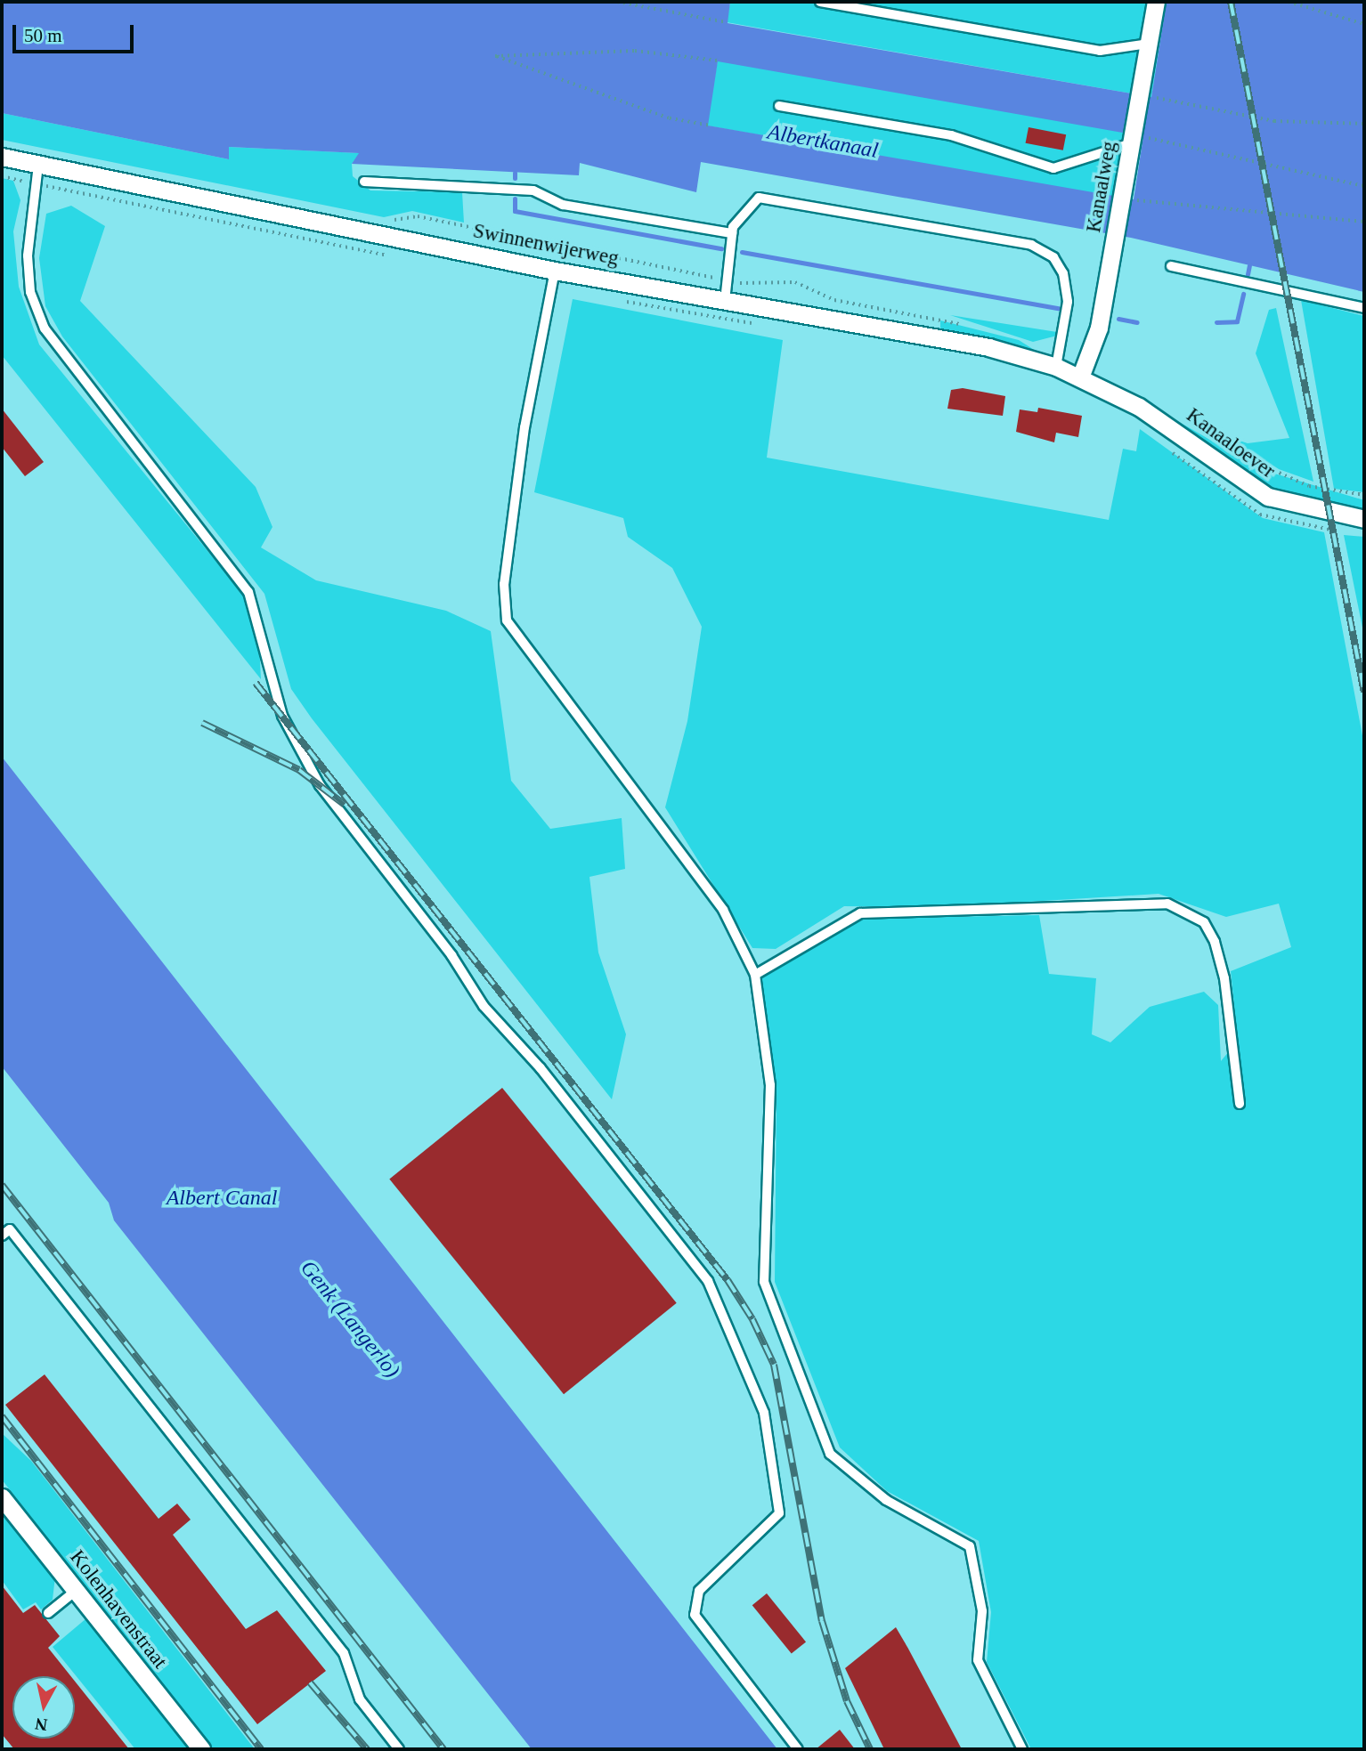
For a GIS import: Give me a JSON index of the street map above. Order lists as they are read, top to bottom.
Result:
{
  "streets": {
    "street": [
      "Kanaalweg",
      "Swinnenwijerweg",
      "Kanaaloever",
      "Kolenhavenstraat"
    ]
  },
  "crossings": [
    ["Kanaalweg", "Swinnenwijerweg"],
    ["Kanaalweg", "Kanaaloever"],
    ["Swinnenwijerweg", "Kanaaloever"]
  ],
  "water": ["Albertkanaal", "Albert Canal", "Genk (Langerlo)"],
  "scale_bar": "50 m",
  "north": "bottom"
}
